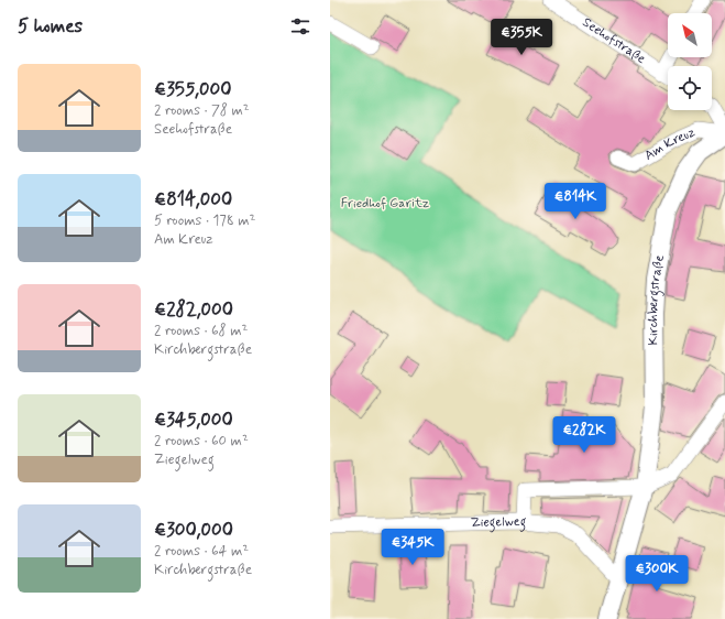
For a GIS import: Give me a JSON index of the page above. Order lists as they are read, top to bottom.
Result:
{
  "streets": {
    "street": [
      "Seehofstraße",
      "Am Kreuz",
      "Kirchbergstraße",
      "Ziegelweg"
    ]
  },
  "crossings": [
    ["Am Kreuz", "Kirchbergstraße"],
    ["Kirchbergstraße", "Ziegelweg"]
  ],
  "parks": ["Friedhof Garitz"],
  "north": "top left",
  "page": {
    "heading": "5 homes",
    "price": [
      "€355K",
      "€814K",
      "€282K",
      "€345K",
      "€300K"
    ],
    "list": [
      {
        "name": "€355,000",
        "note": "2 rooms · 78 m² · Seehofstraße"
      },
      {
        "name": "€814,000",
        "note": "5 rooms · 178 m² · Am Kreuz"
      },
      {
        "name": "€282,000",
        "note": "2 rooms · 68 m² · Kirchbergstraße"
      },
      {
        "name": "€345,000",
        "note": "2 rooms · 60 m² · Ziegelweg"
      },
      {
        "name": "€300,000",
        "note": "2 rooms · 64 m² · Kirchbergstraße"
      }
    ]
  }
}
